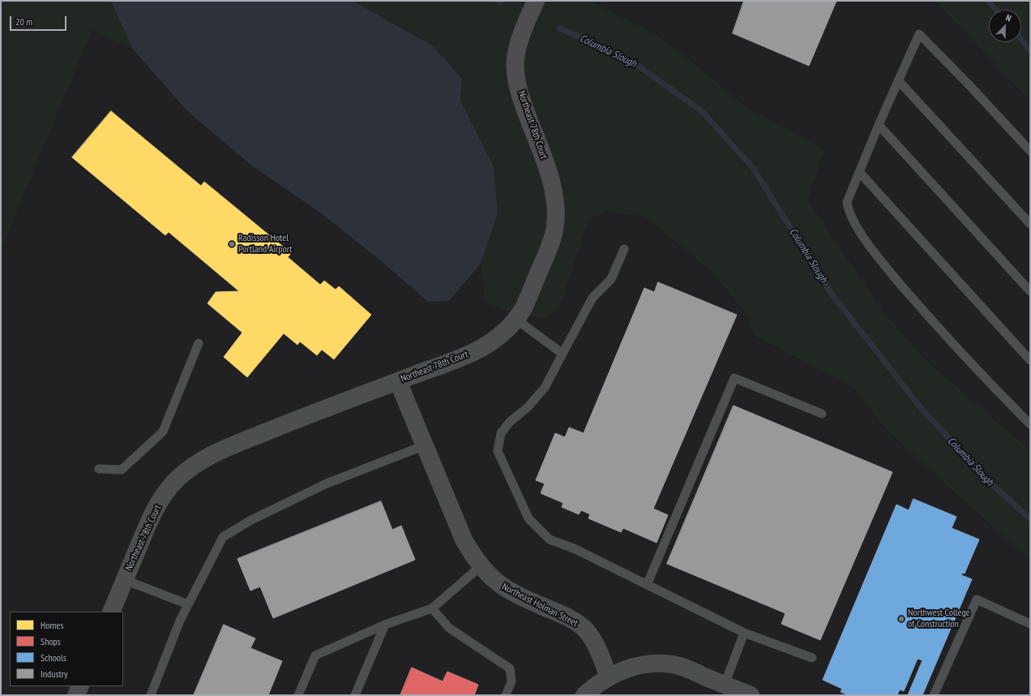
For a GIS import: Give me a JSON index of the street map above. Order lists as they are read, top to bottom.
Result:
{
  "streets": {
    "street": ["Northeast 78th Court", "Northeast Holman Street"]
  },
  "crossings": [
    ["Northeast 78th Court", "Northeast Holman Street"]
  ],
  "water": ["Columbia Slough"],
  "places": ["Radisson Hotel Portland Airport", "Northwest College of Construction"],
  "legend": [
    "Homes",
    "Shops",
    "Schools",
    "Industry"
  ],
  "scale_bar": "20 m",
  "north": "top right"
}
